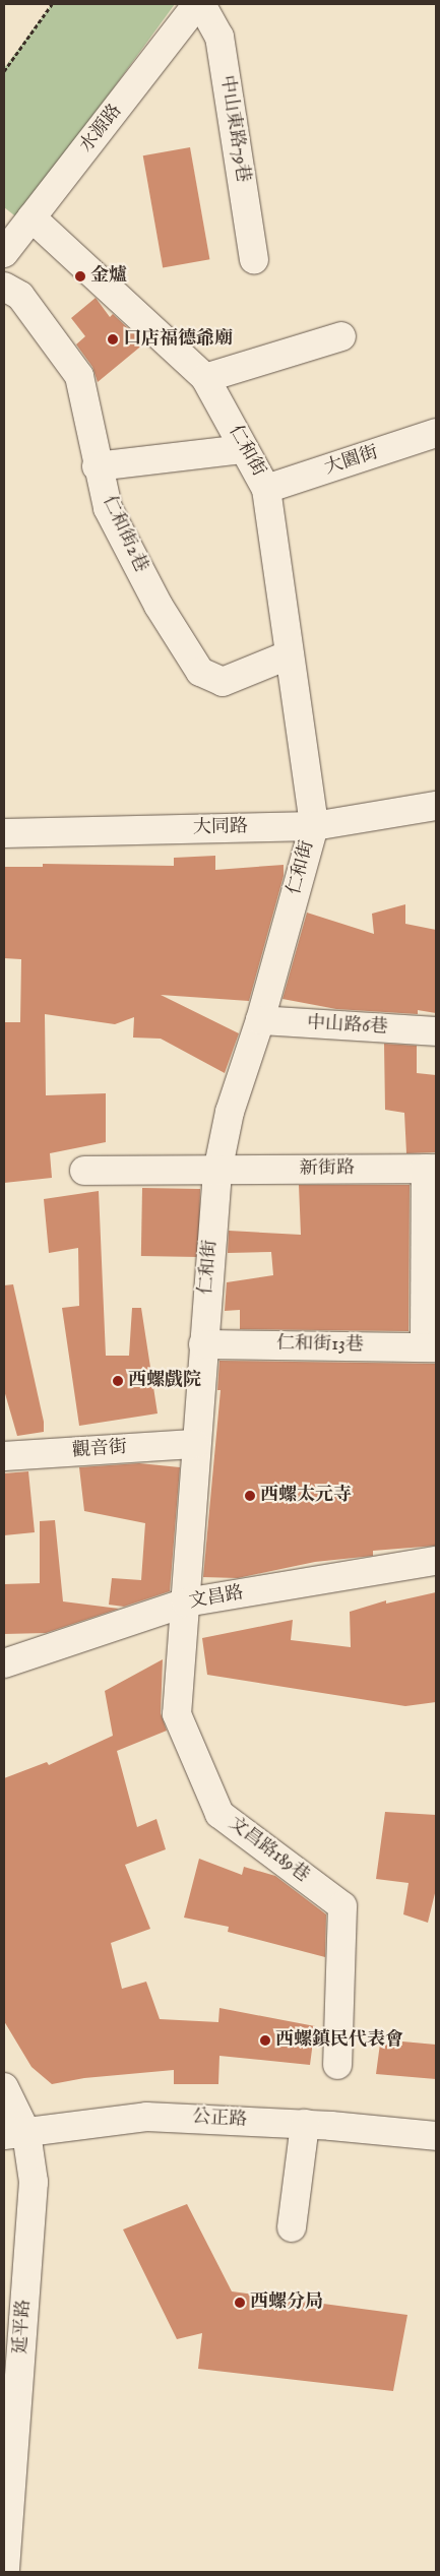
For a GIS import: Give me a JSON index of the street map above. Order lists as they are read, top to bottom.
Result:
{
  "streets": {
    "street": [
      "水源路",
      "中山東路79巷",
      "仁和街",
      "大園街",
      "仁和街2巷",
      "大同路",
      "中山路6巷",
      "新街路",
      "仁和街13巷",
      "觀音街",
      "文昌路",
      "文昌路189巷",
      "公正路",
      "延平路"
    ]
  },
  "crossings": [
    ["水源路", "仁和街"],
    ["仁和街", "大園街"],
    ["仁和街", "仁和街2巷"],
    ["仁和街", "大同路"],
    ["仁和街", "中山路6巷"],
    ["仁和街", "新街路"],
    ["仁和街", "仁和街13巷"],
    ["仁和街", "觀音街"],
    ["仁和街", "文昌路"],
    ["仁和街", "文昌路189巷"],
    ["文昌路", "文昌路189巷"],
    ["公正路", "延平路"]
  ],
  "places": [
    "金爐",
    "口店福德爺廟",
    "西螺戲院",
    "西螺太元寺",
    "西螺鎮民代表會",
    "西螺分局"
  ]
}
